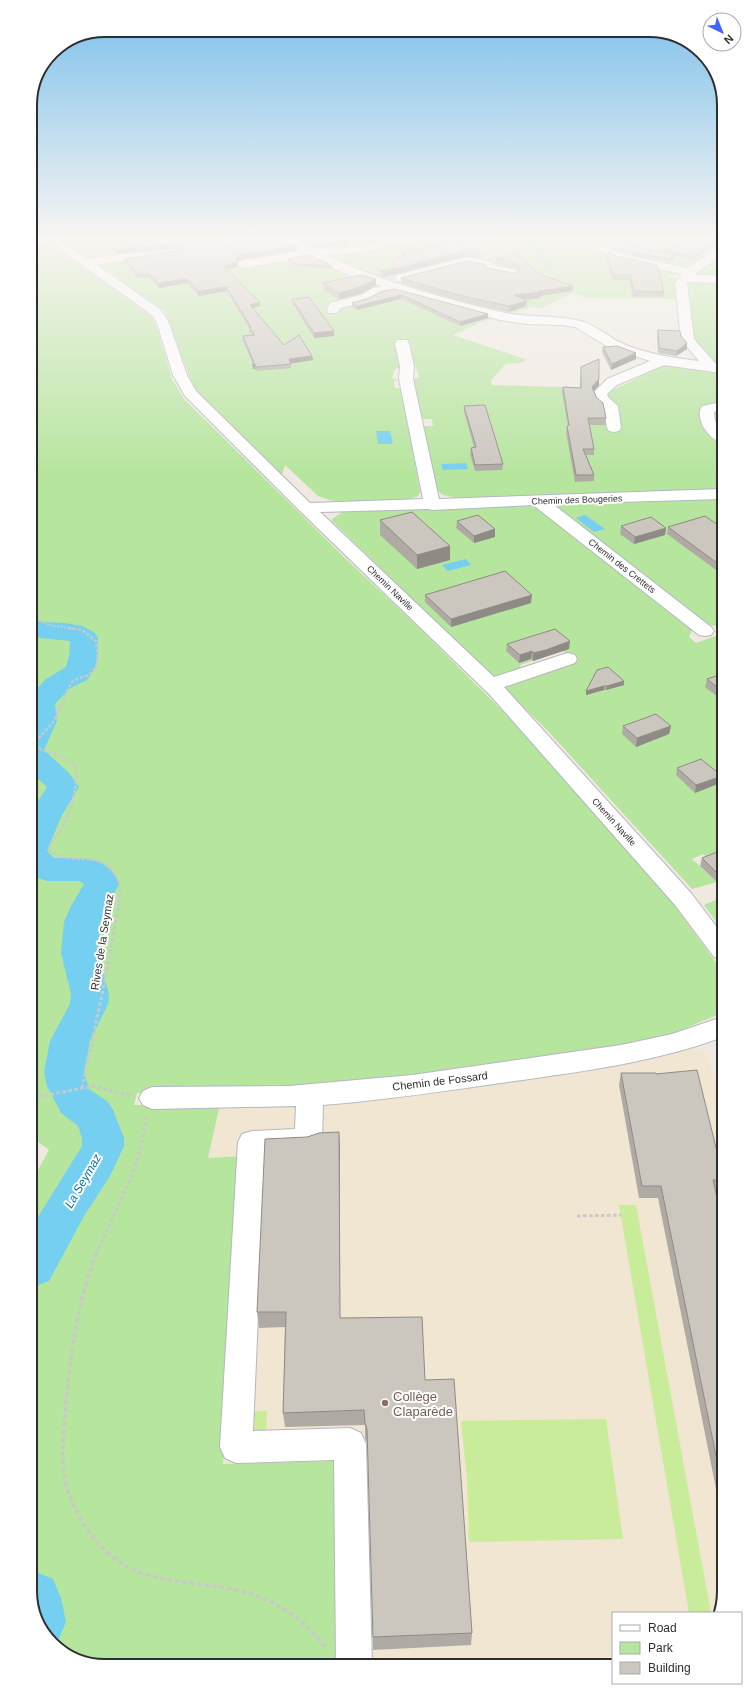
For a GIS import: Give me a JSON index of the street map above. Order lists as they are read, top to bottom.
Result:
{
  "streets": {
    "street": [
      "Chemin des Bougeries",
      "Chemin des Crettets",
      "Chemin Naville",
      "Chemin de Fossard"
    ],
    "path": ["Rives de la Seymaz"]
  },
  "crossings": [
    ["Chemin des Bougeries", "Chemin des Crettets"],
    ["Chemin des Bougeries", "Chemin Naville"]
  ],
  "water": ["La Seymaz"],
  "places": ["Collège Claparède"],
  "legend": ["Road", "Park", "Building"],
  "north": "bottom right"
}
